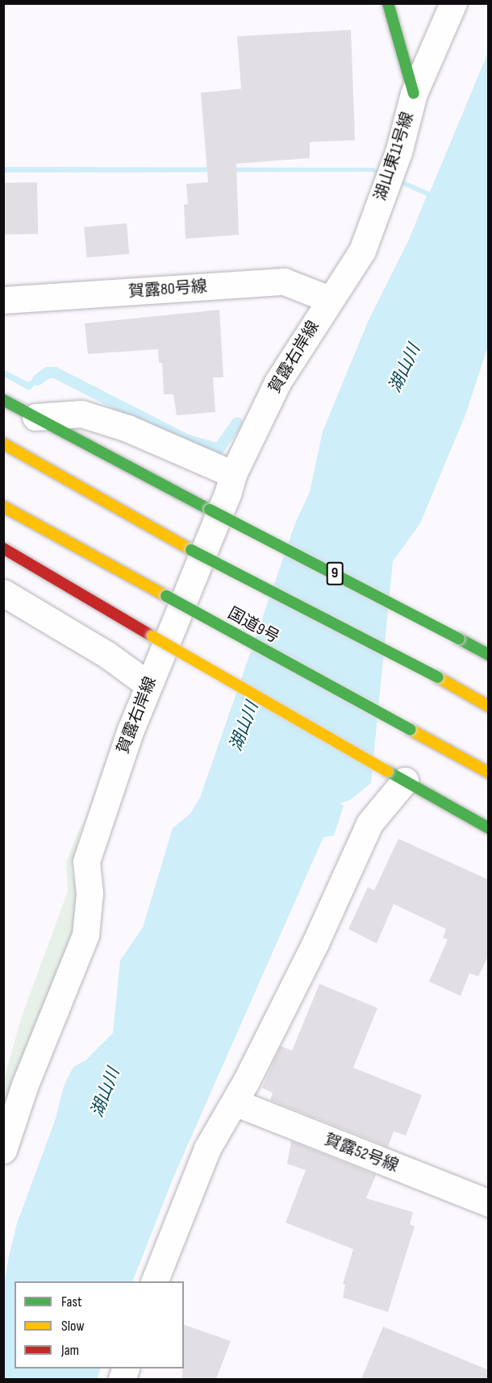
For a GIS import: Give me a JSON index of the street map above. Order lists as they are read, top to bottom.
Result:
{
  "streets": {
    "main road": ["湖山東11号線", "9", "国道9号"],
    "street": ["賀露80号線", "賀露右岸線", "賀露52号線"]
  },
  "crossings": [
    ["湖山東11号線", "賀露80号線"],
    ["湖山東11号線", "賀露右岸線"],
    ["賀露80号線", "賀露右岸線"]
  ],
  "water": ["湖山川"],
  "legend": ["Fast", "Slow", "Jam"]
}
